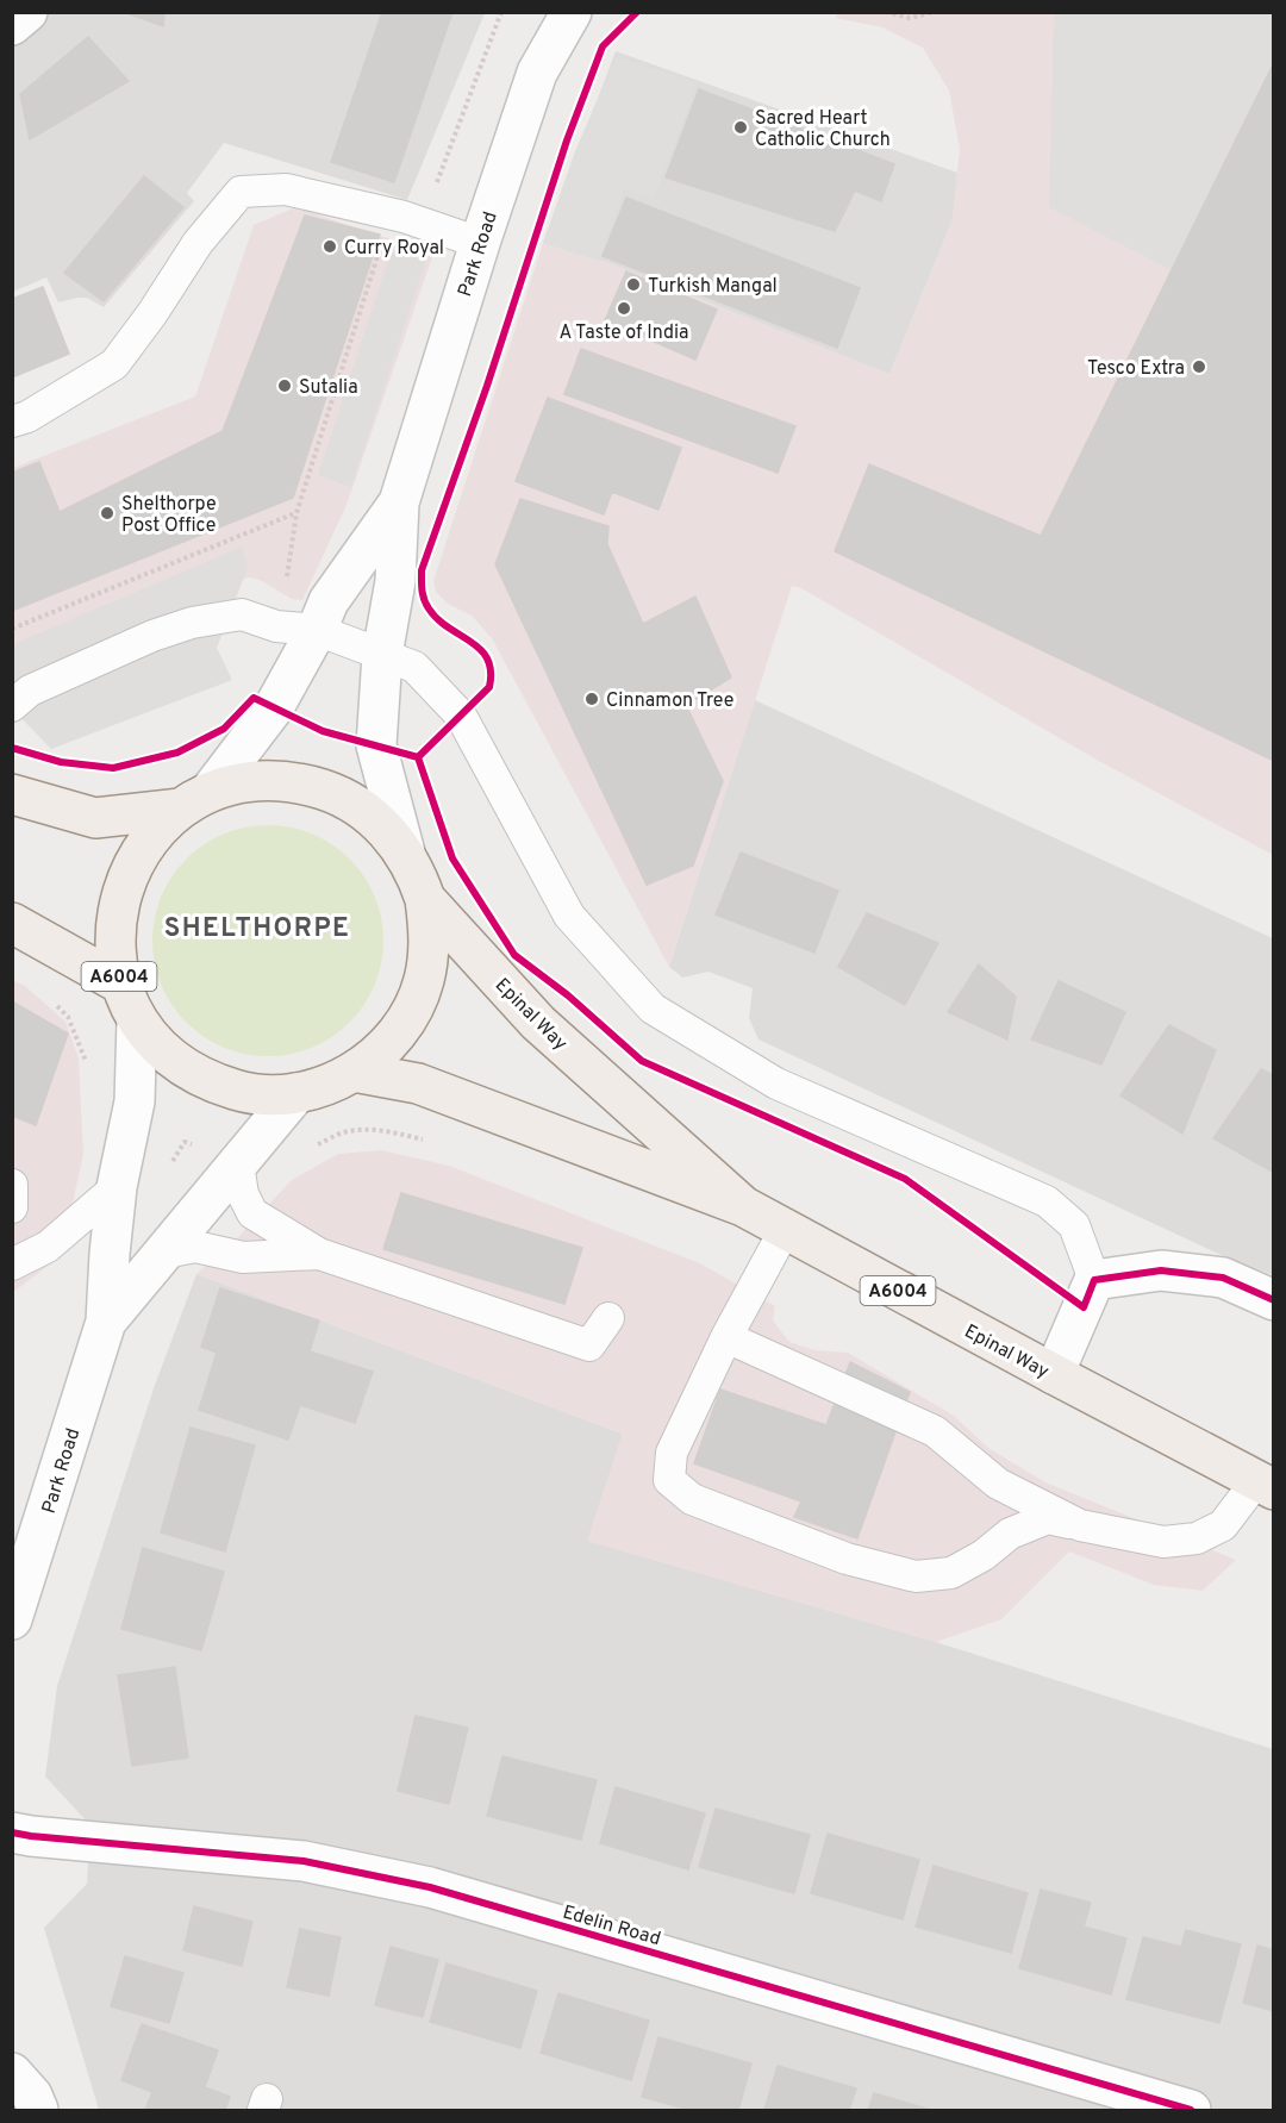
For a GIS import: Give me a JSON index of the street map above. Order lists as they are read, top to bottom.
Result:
{
  "streets": {
    "main road": ["A6004", "Epinal Way"],
    "street": ["Park Road", "Edelin Road"]
  },
  "crossings": [
    ["Park Road", "A6004"],
    ["A6004", "Epinal Way"]
  ],
  "districts": ["SHELTHORPE"],
  "places": [
    "Sacred Heart Catholic Church",
    "Curry Royal",
    "Turkish Mangal",
    "A Taste of India",
    "Tesco Extra",
    "Sutalia",
    "Shelthorpe Post Office",
    "Cinnamon Tree"
  ]
}
